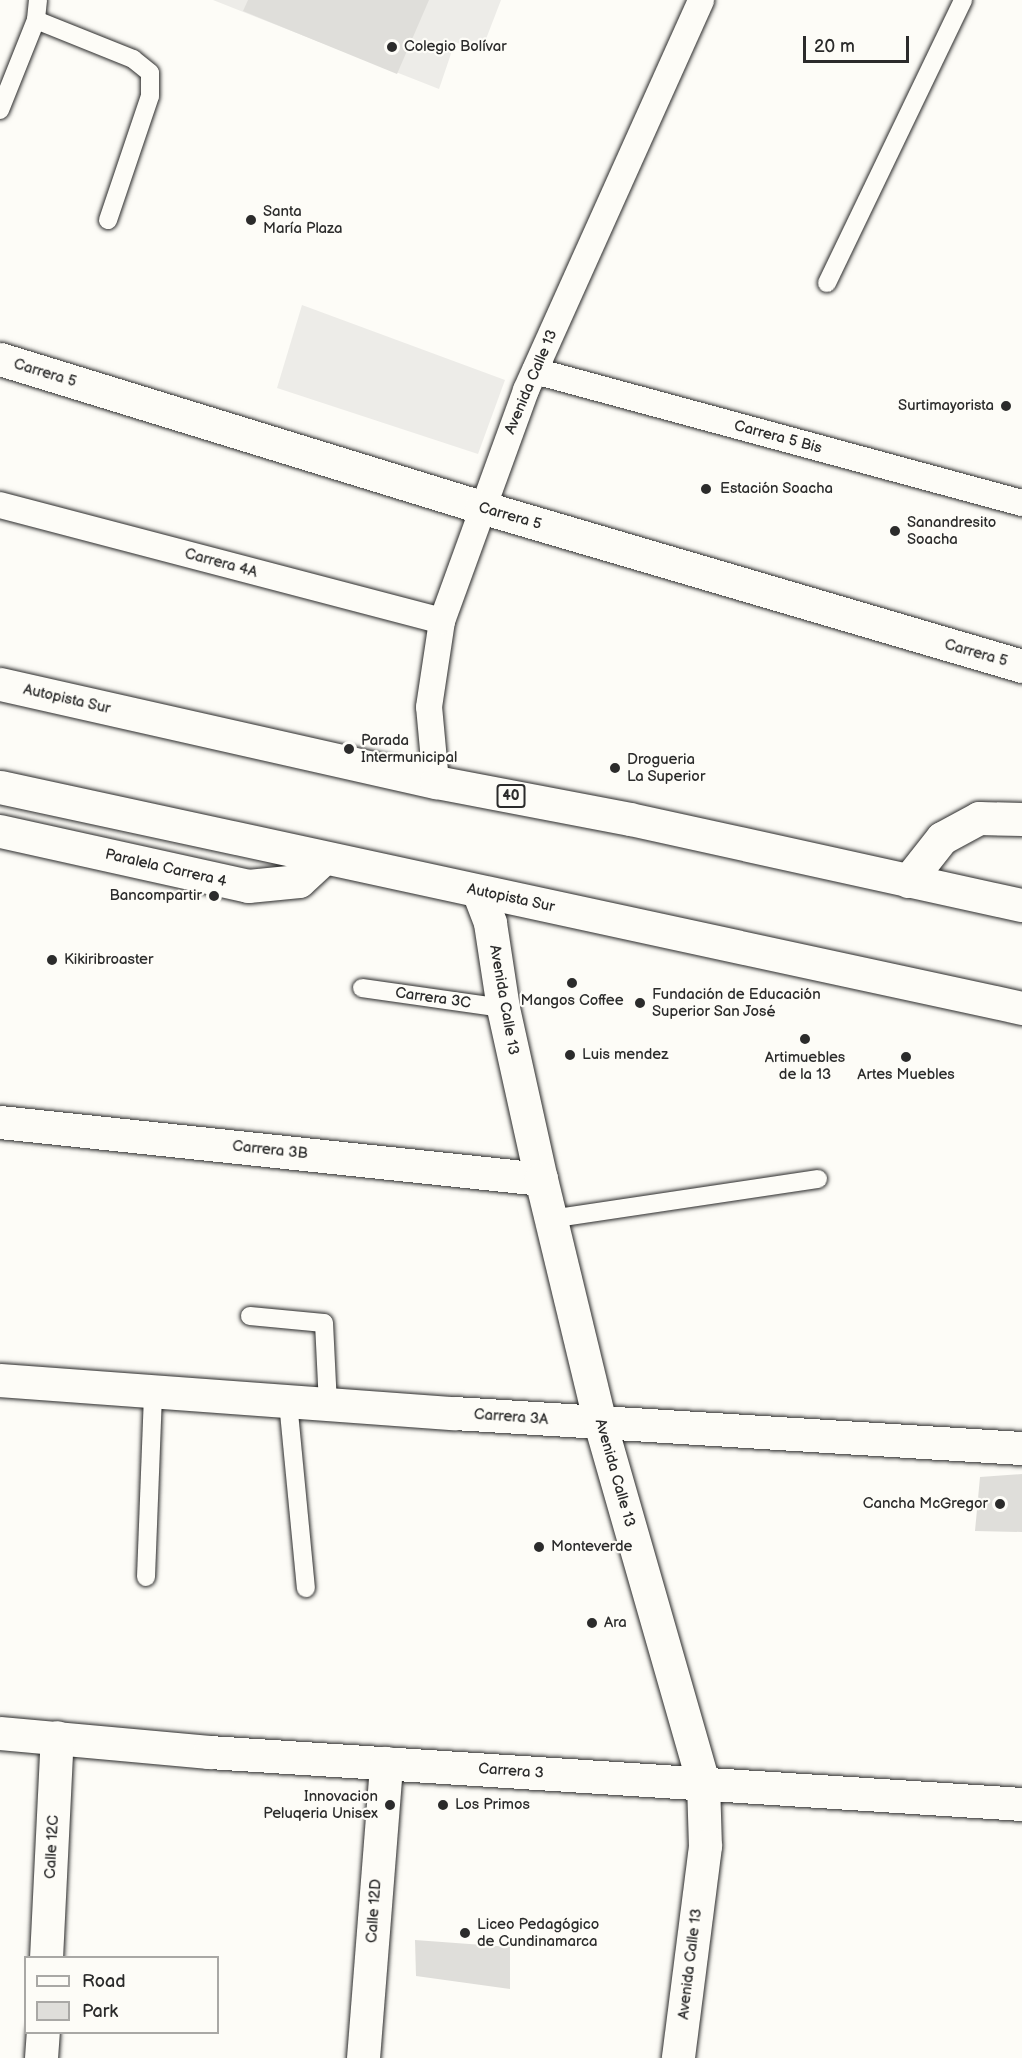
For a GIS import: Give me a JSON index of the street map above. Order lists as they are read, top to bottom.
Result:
{
  "streets": {
    "main road": [
      "Carrera 5",
      "Avenida Calle 13",
      "Autopista Sur",
      "40",
      "Paralela Carrera 4",
      "Carrera 3B",
      "Carrera 3A",
      "Carrera 3",
      "Calle 12C",
      "Calle 12D"
    ],
    "street": ["Carrera 5 Bis", "Carrera 4A"],
    "lane": ["Carrera 3C"]
  },
  "crossings": [
    ["Carrera 5", "Avenida Calle 13"],
    ["Avenida Calle 13", "Carrera 5 Bis"],
    ["Avenida Calle 13", "Carrera 4A"],
    ["Avenida Calle 13", "Autopista Sur"],
    ["Avenida Calle 13", "Carrera 3C"],
    ["Avenida Calle 13", "Carrera 3B"],
    ["Avenida Calle 13", "Carrera 3A"],
    ["Avenida Calle 13", "Carrera 3"],
    ["Autopista Sur", "Paralela Carrera 4"],
    ["Carrera 3", "Calle 12C"],
    ["Carrera 3", "Calle 12D"]
  ],
  "places": [
    "Colegio Bolívar",
    "Santa María Plaza",
    "Surtimayorista",
    "Estación Soacha",
    "Sanandresito Soacha",
    "Parada Intermunicipal",
    "Drogueria La Superior",
    "Bancompartir",
    "Kikiribroaster",
    "Mangos Coffee",
    "Fundación de Educación Superior San José",
    "Artimuebles de la 13",
    "Luis mendez",
    "Artes Muebles",
    "Cancha McGregor",
    "Monteverde",
    "Ara",
    "Innovacion Peluqeria Unisex",
    "Los Primos",
    "Liceo Pedagógico de Cundinamarca"
  ],
  "legend": ["Road", "Park"],
  "scale_bar": "20 m"
}
